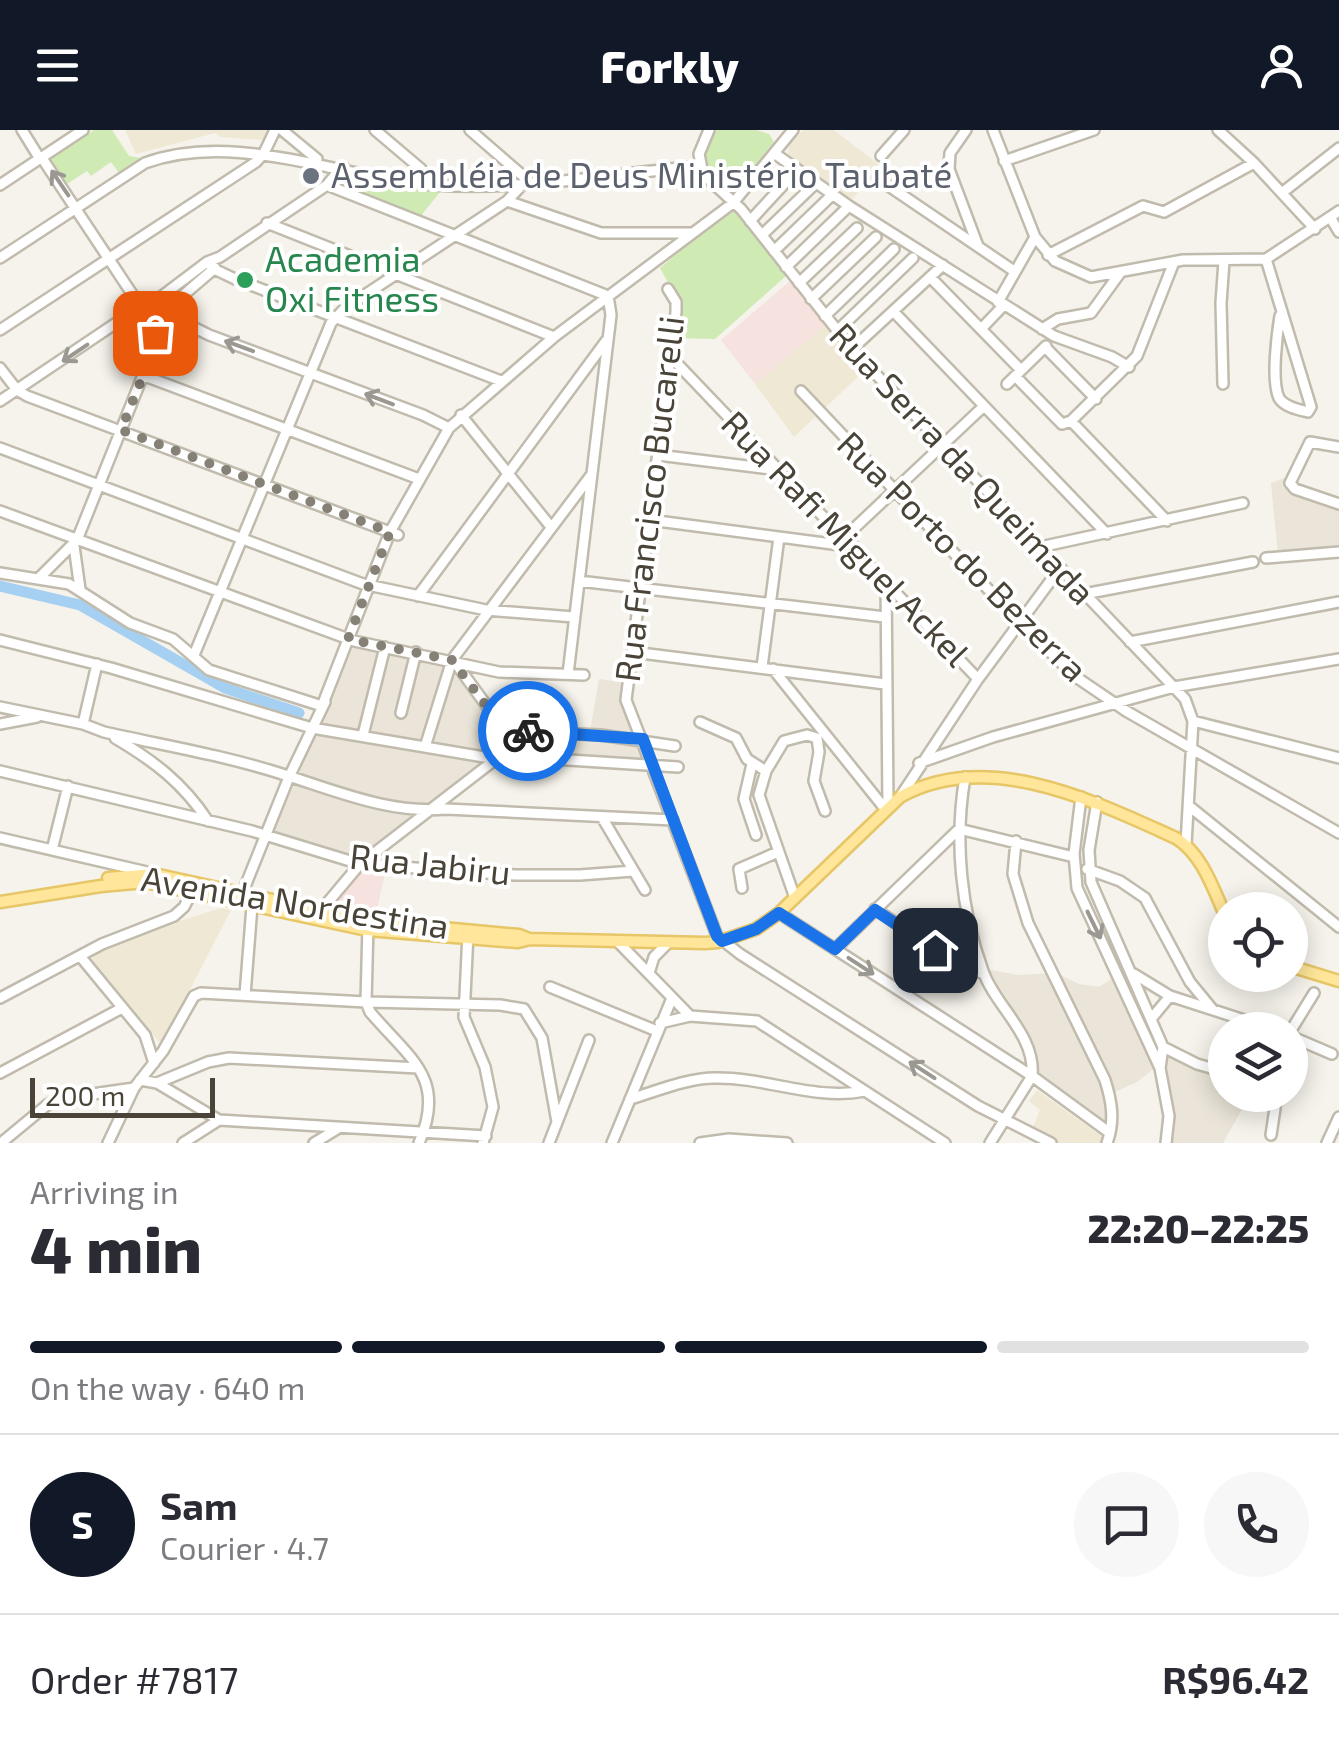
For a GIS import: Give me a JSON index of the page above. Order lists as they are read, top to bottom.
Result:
{
  "streets": {
    "main road": ["Avenida Nordestina"],
    "street": [
      "Rua Serra da Queimada",
      "Rua Francisco Bucarelli",
      "Rua Rafi Miguel Ackel",
      "Rua Porto do Bezerra",
      "Rua Jabiru"
    ]
  },
  "crossings": [
    ["Rua Francisco Bucarelli", "Rua Rafi Miguel Ackel"],
    ["Rua Francisco Bucarelli", "Avenida Nordestina"]
  ],
  "places": ["Assembléia de Deus Ministério Taubaté", "Academia Oxi Fitness"],
  "scale_bar": "200 m",
  "page": {
    "header": "Forkly",
    "scale": "200 m",
    "heading": ["4 min", "Arriving in", "22:20–22:25"],
    "panel": [
      "Sam",
      "Courier · 4.7",
      "Order #7817",
      "R$96.42"
    ],
    "bar": "On the way · 640 m",
    "round": "S"
  }
}
